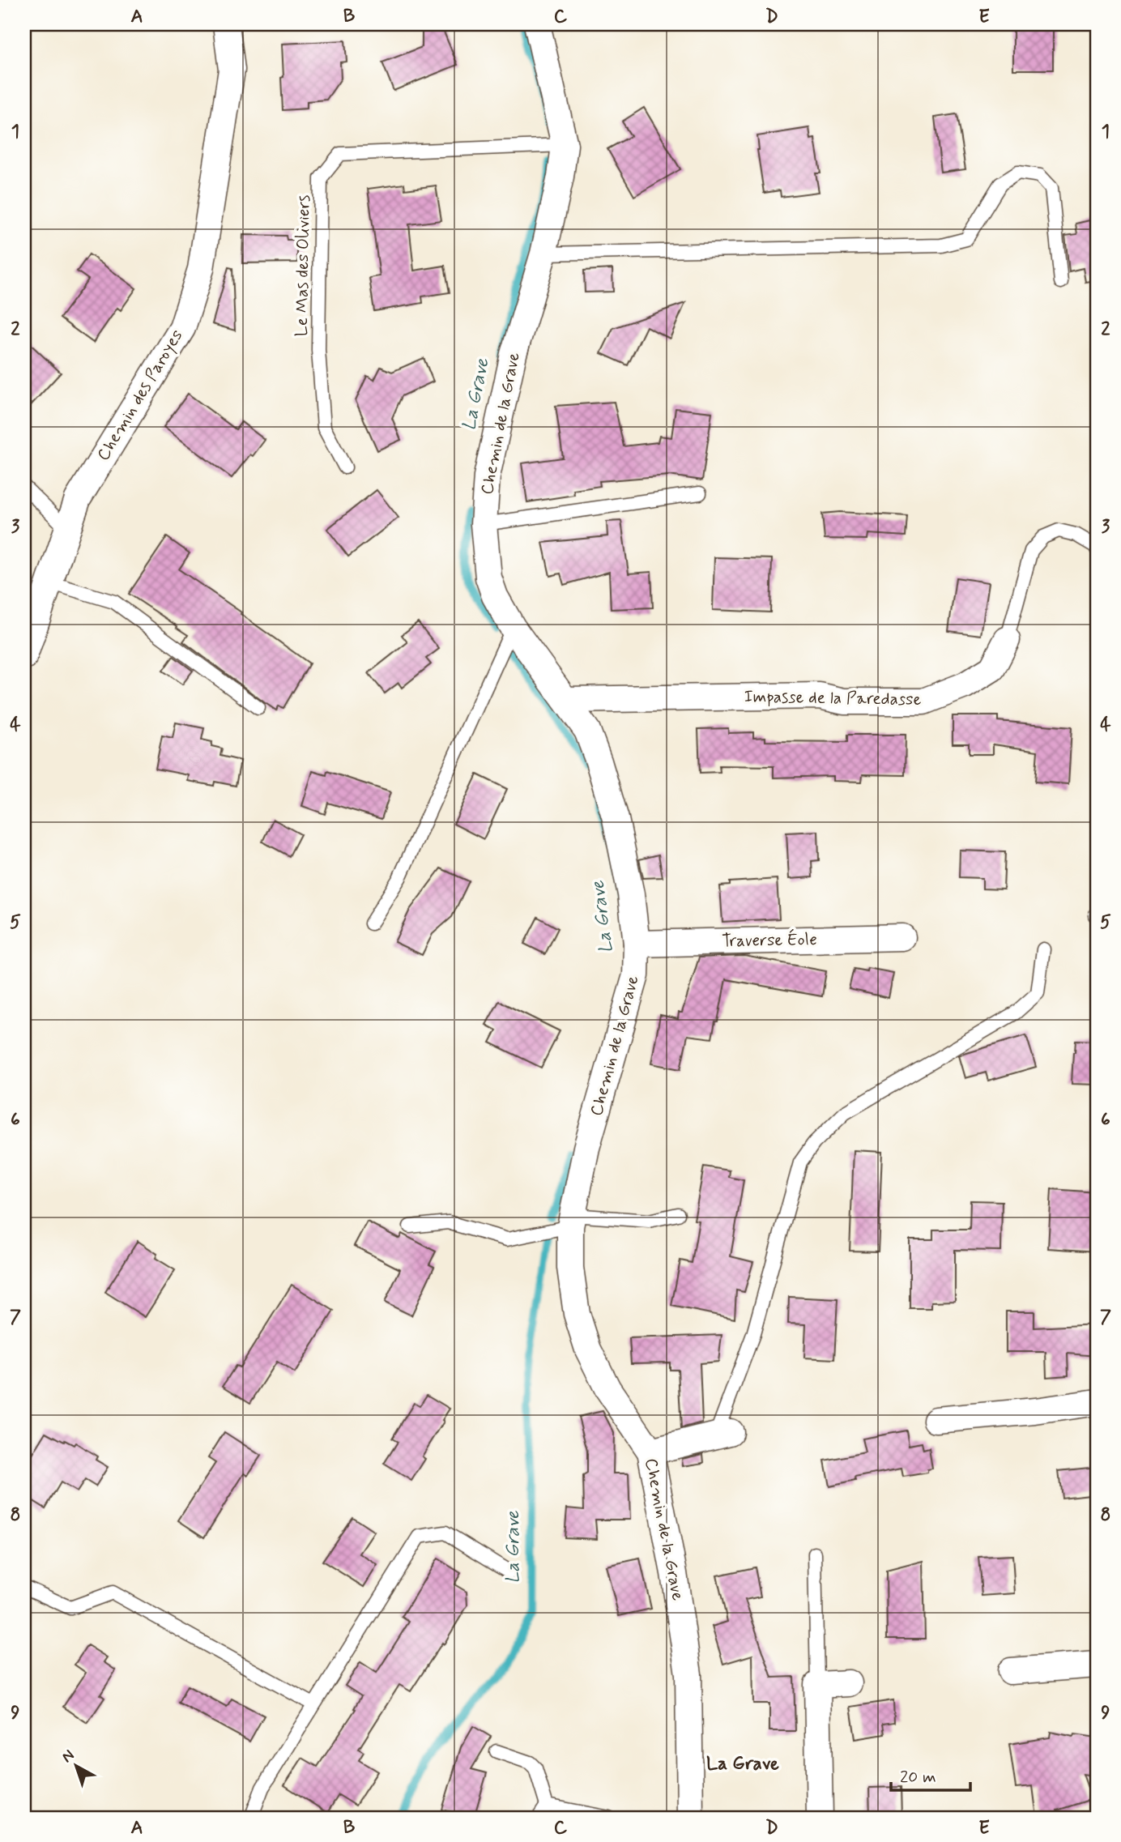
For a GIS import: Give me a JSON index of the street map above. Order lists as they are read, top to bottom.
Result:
{
  "streets": {
    "street": [
      "Chemin des Paroyes",
      "Chemin de la Grave",
      "Impasse de la Paredasse",
      "Traverse Éole"
    ],
    "lane": ["Le Mas des Oliviers"]
  },
  "crossings": [
    ["Le Mas des Oliviers", "Chemin de la Grave"],
    ["Chemin de la Grave", "Impasse de la Paredasse"],
    ["Chemin de la Grave", "Traverse Éole"]
  ],
  "districts": ["La Grave"],
  "water": ["La Grave"],
  "scale_bar": "20 m",
  "north": "top left",
  "grid": {
    "columns": [
      "A",
      "B",
      "C",
      "D",
      "E"
    ],
    "rows": [
      "1",
      "2",
      "3",
      "4",
      "5",
      "6",
      "7",
      "8",
      "9"
    ]
  }
}
